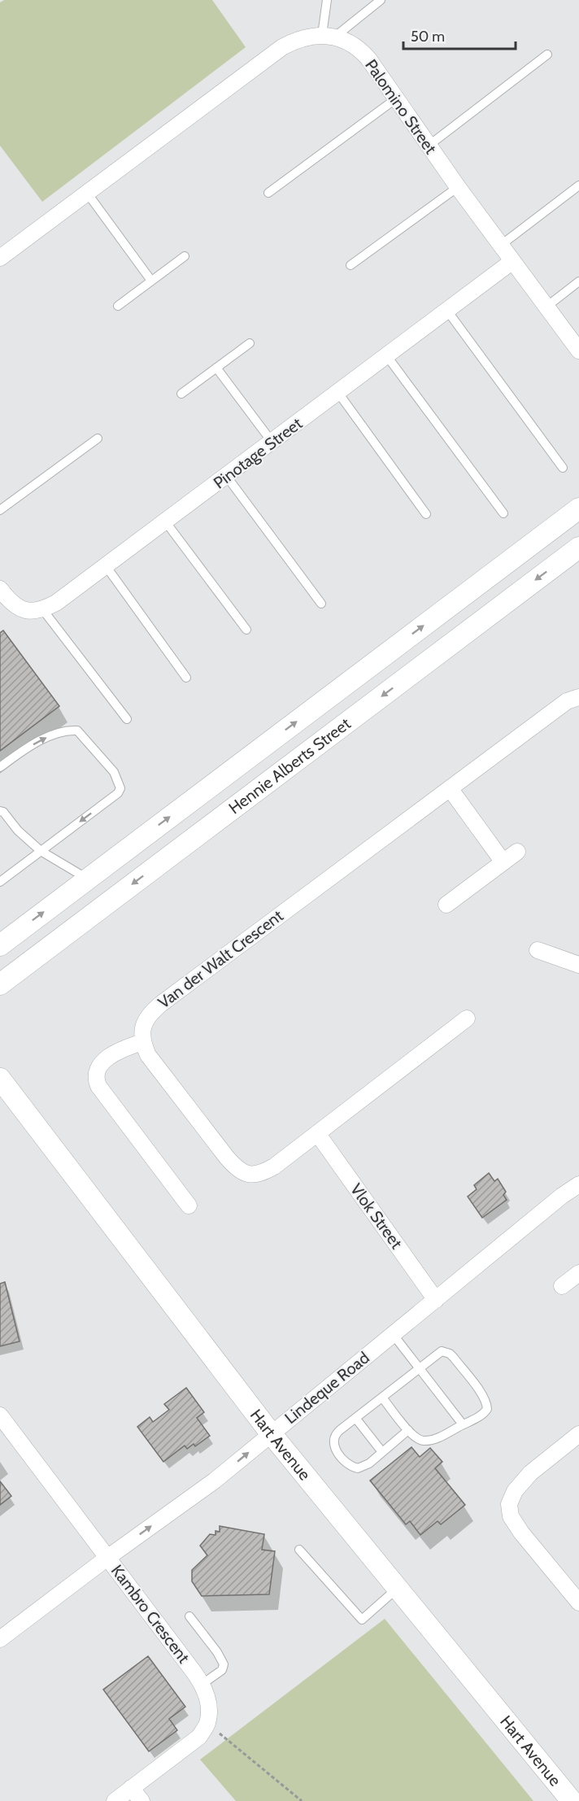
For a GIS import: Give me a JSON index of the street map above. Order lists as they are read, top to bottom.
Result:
{
  "streets": {
    "street": [
      "Palomino Street",
      "Pinotage Street",
      "Hennie Alberts Street",
      "Van der Walt Crescent",
      "Vlok Street",
      "Lindeque Road",
      "Hart Avenue",
      "Kambro Crescent"
    ]
  },
  "crossings": [
    ["Palomino Street", "Pinotage Street"],
    ["Vlok Street", "Lindeque Road"],
    ["Lindeque Road", "Hart Avenue"],
    ["Lindeque Road", "Kambro Crescent"]
  ],
  "scale_bar": "50 m"
}
